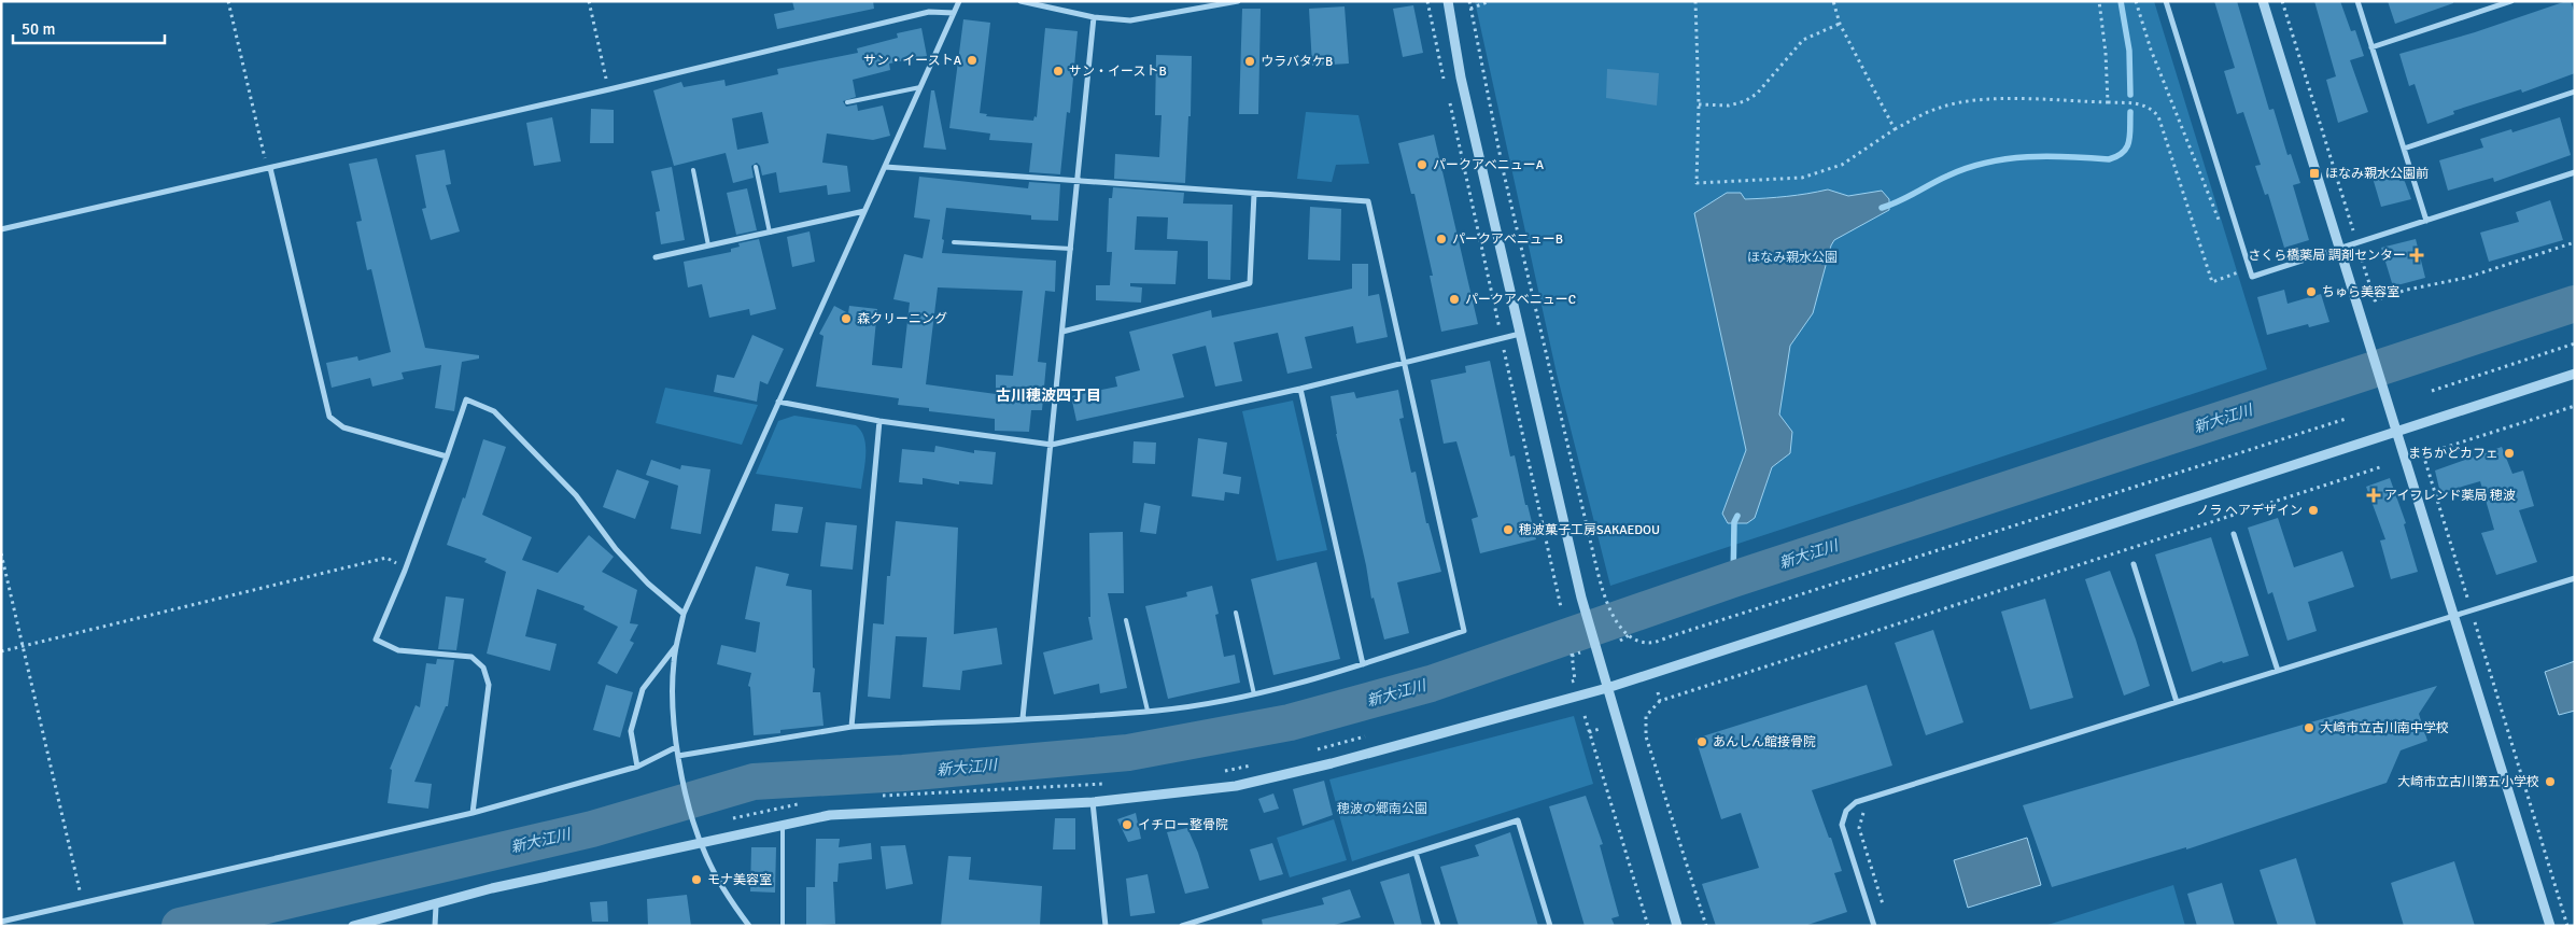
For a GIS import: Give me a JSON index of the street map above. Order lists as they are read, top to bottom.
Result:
{
  "districts": ["古川穂波四丁目"],
  "water": ["新大江川"],
  "parks": ["ほなみ親水公園", "穂波の郷南公園"],
  "places": {
    "other": [
      "サン・イーストA",
      "ウラバタケB",
      "サン・イーストB",
      "パークアベニューA",
      "パークアベニューB",
      "ちゅら美容室",
      "パークアベニューC",
      "森クリーニング",
      "まちかどカフェ",
      "ノラ ヘアデザイン",
      "穂波菓子工房SAKAEDOU",
      "大崎市立古川南中学校",
      "あんしん館接骨院",
      "大崎市立古川第五小学校",
      "イチロー整骨院",
      "モナ美容室"
    ],
    "transit": ["ほなみ親水公園前"],
    "health": ["さくら橋薬局 調剤センター", "アイフレンド薬局 穂波"]
  },
  "scale_bar": "50 m"
}
